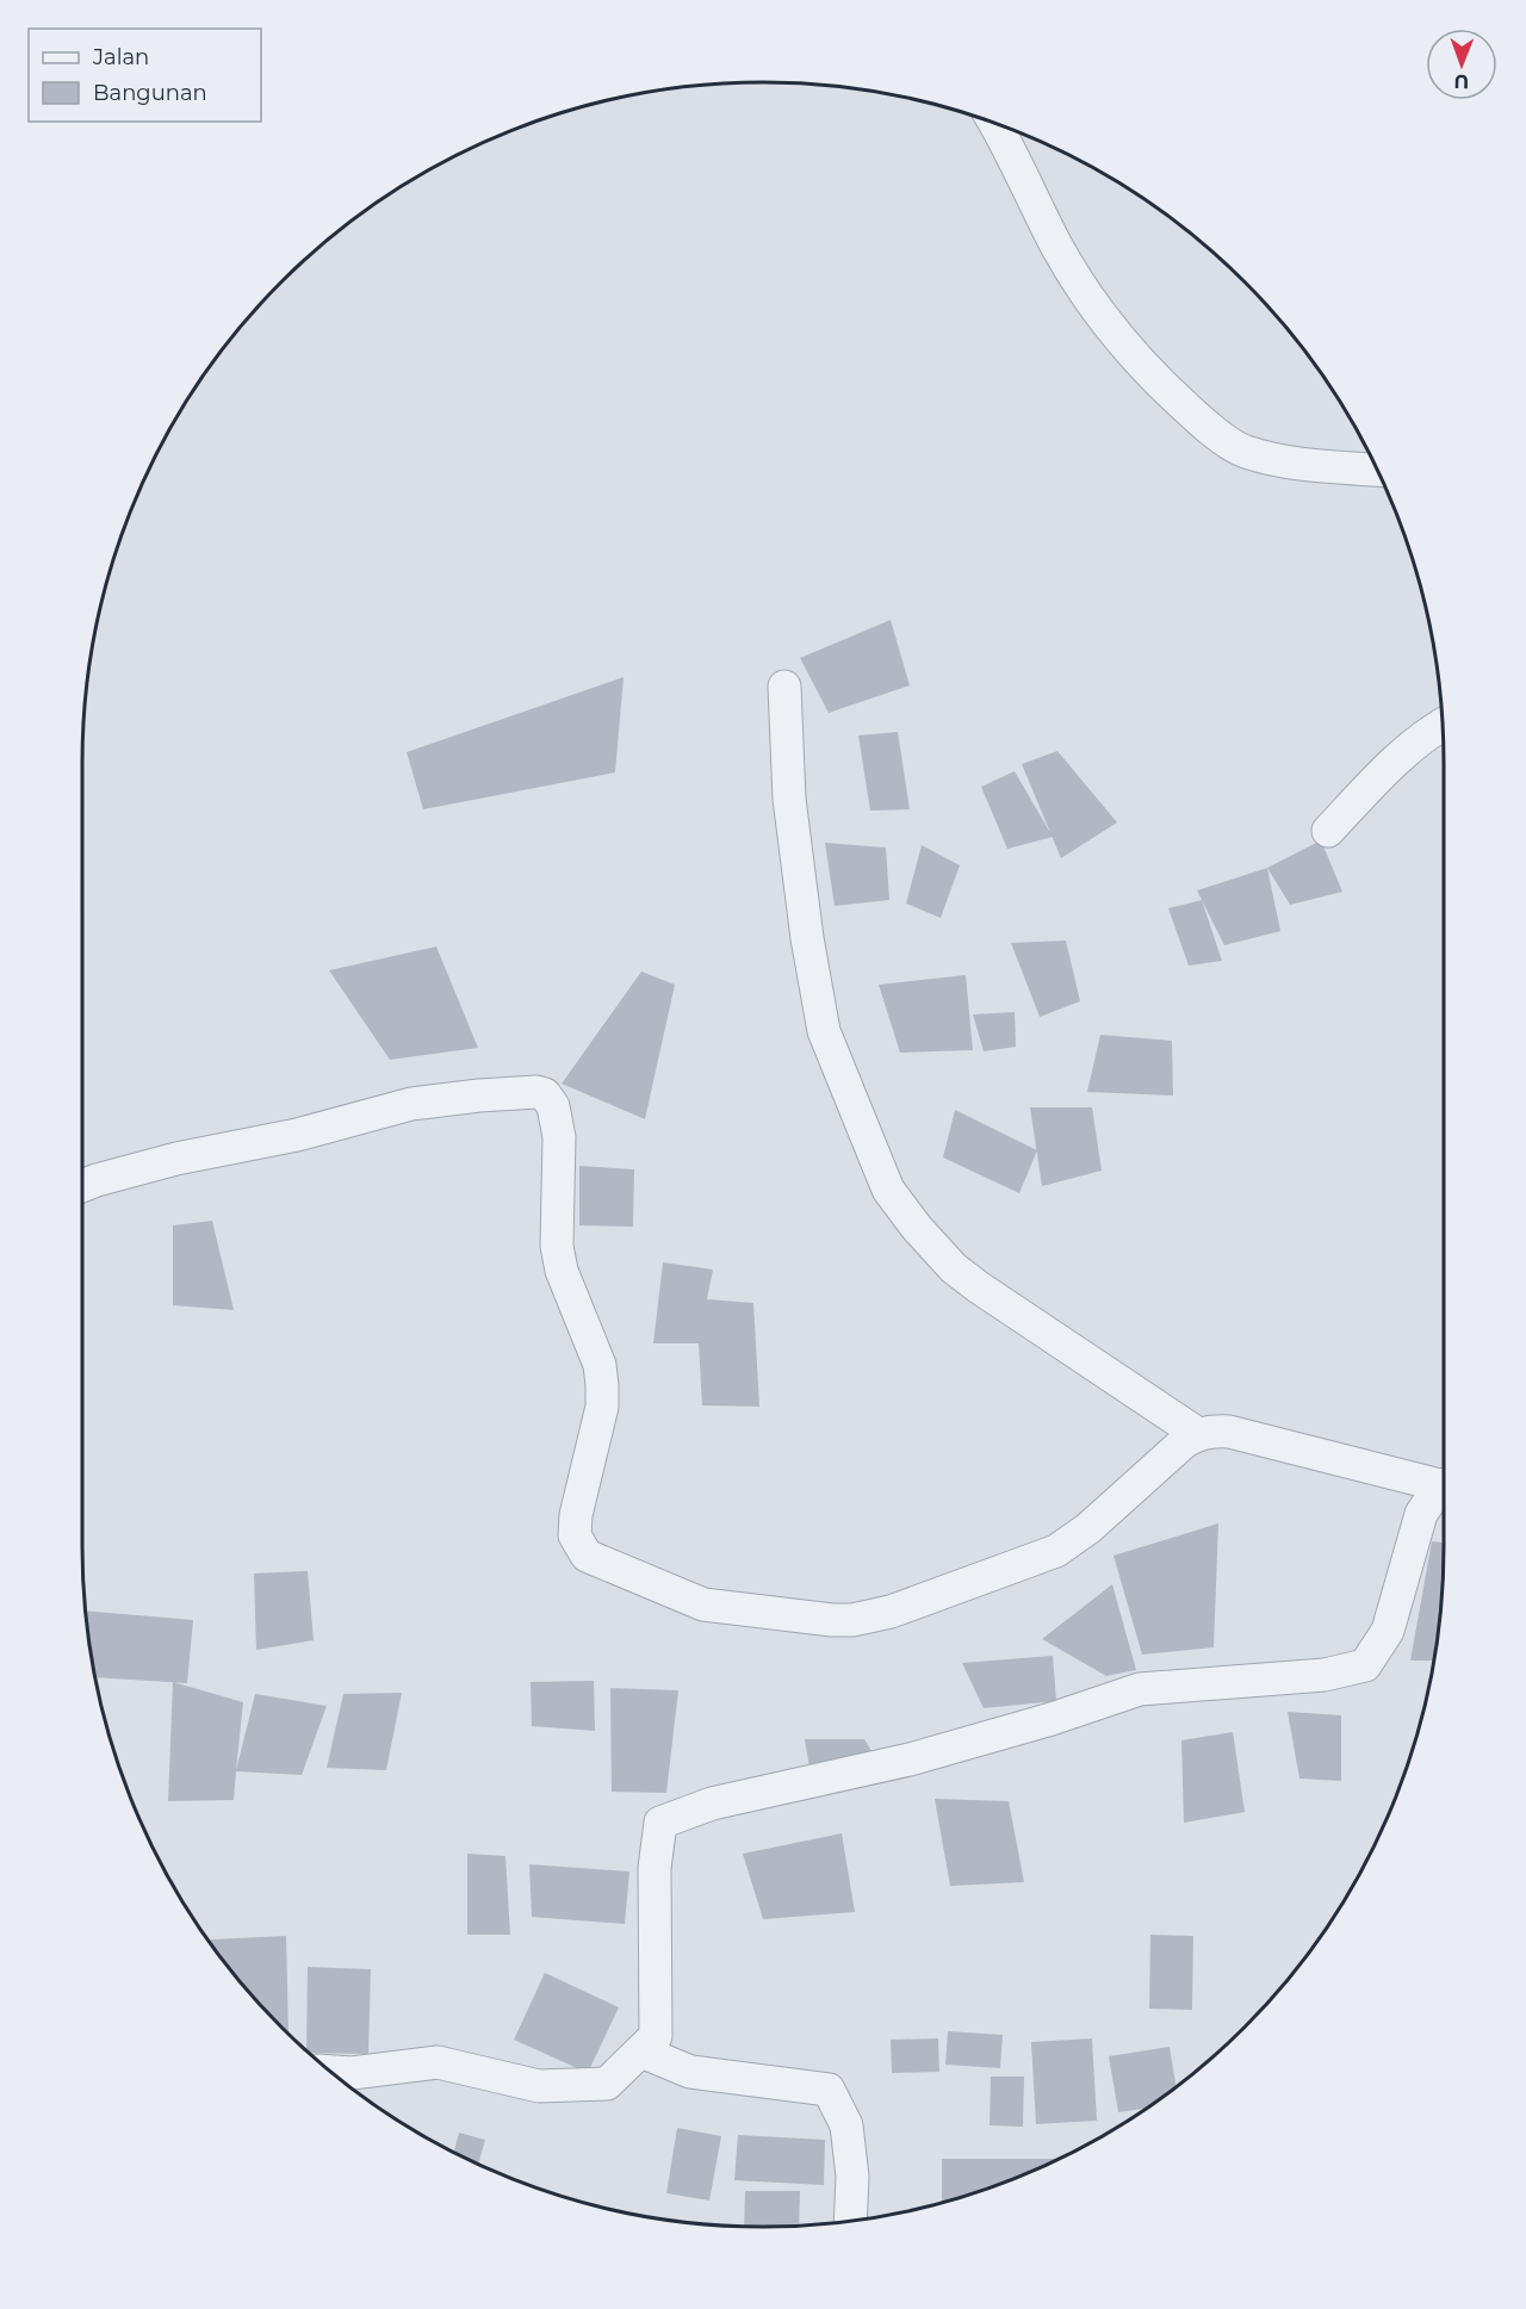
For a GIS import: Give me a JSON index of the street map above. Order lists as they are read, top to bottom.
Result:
{
  "legend": ["Jalan", "Bangunan"],
  "north": "bottom"
}
